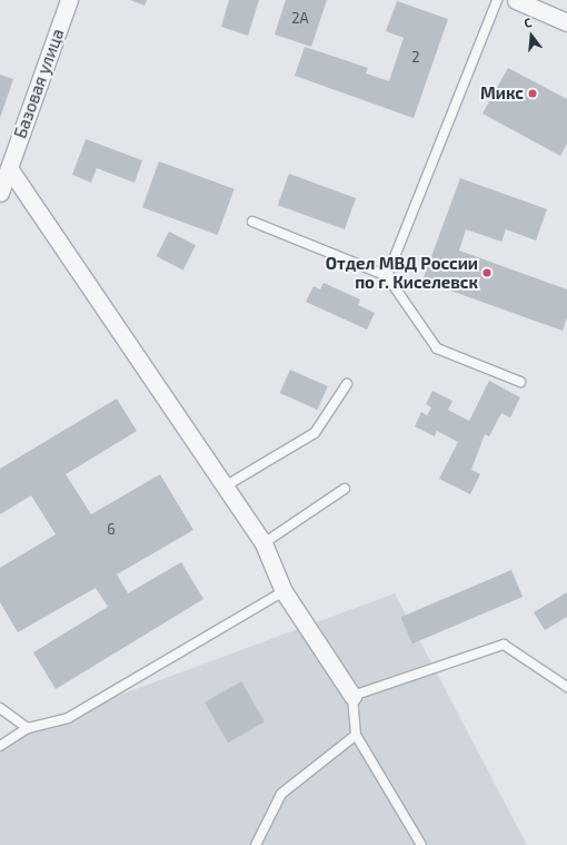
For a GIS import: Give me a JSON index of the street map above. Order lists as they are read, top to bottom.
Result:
{
  "streets": {
    "street": ["Базовая улица"]
  },
  "places": ["Микс", "Отдел МВД России по г. Киселевск"],
  "house_numbers": ["2А", "2", "6"],
  "north": "top"
}
